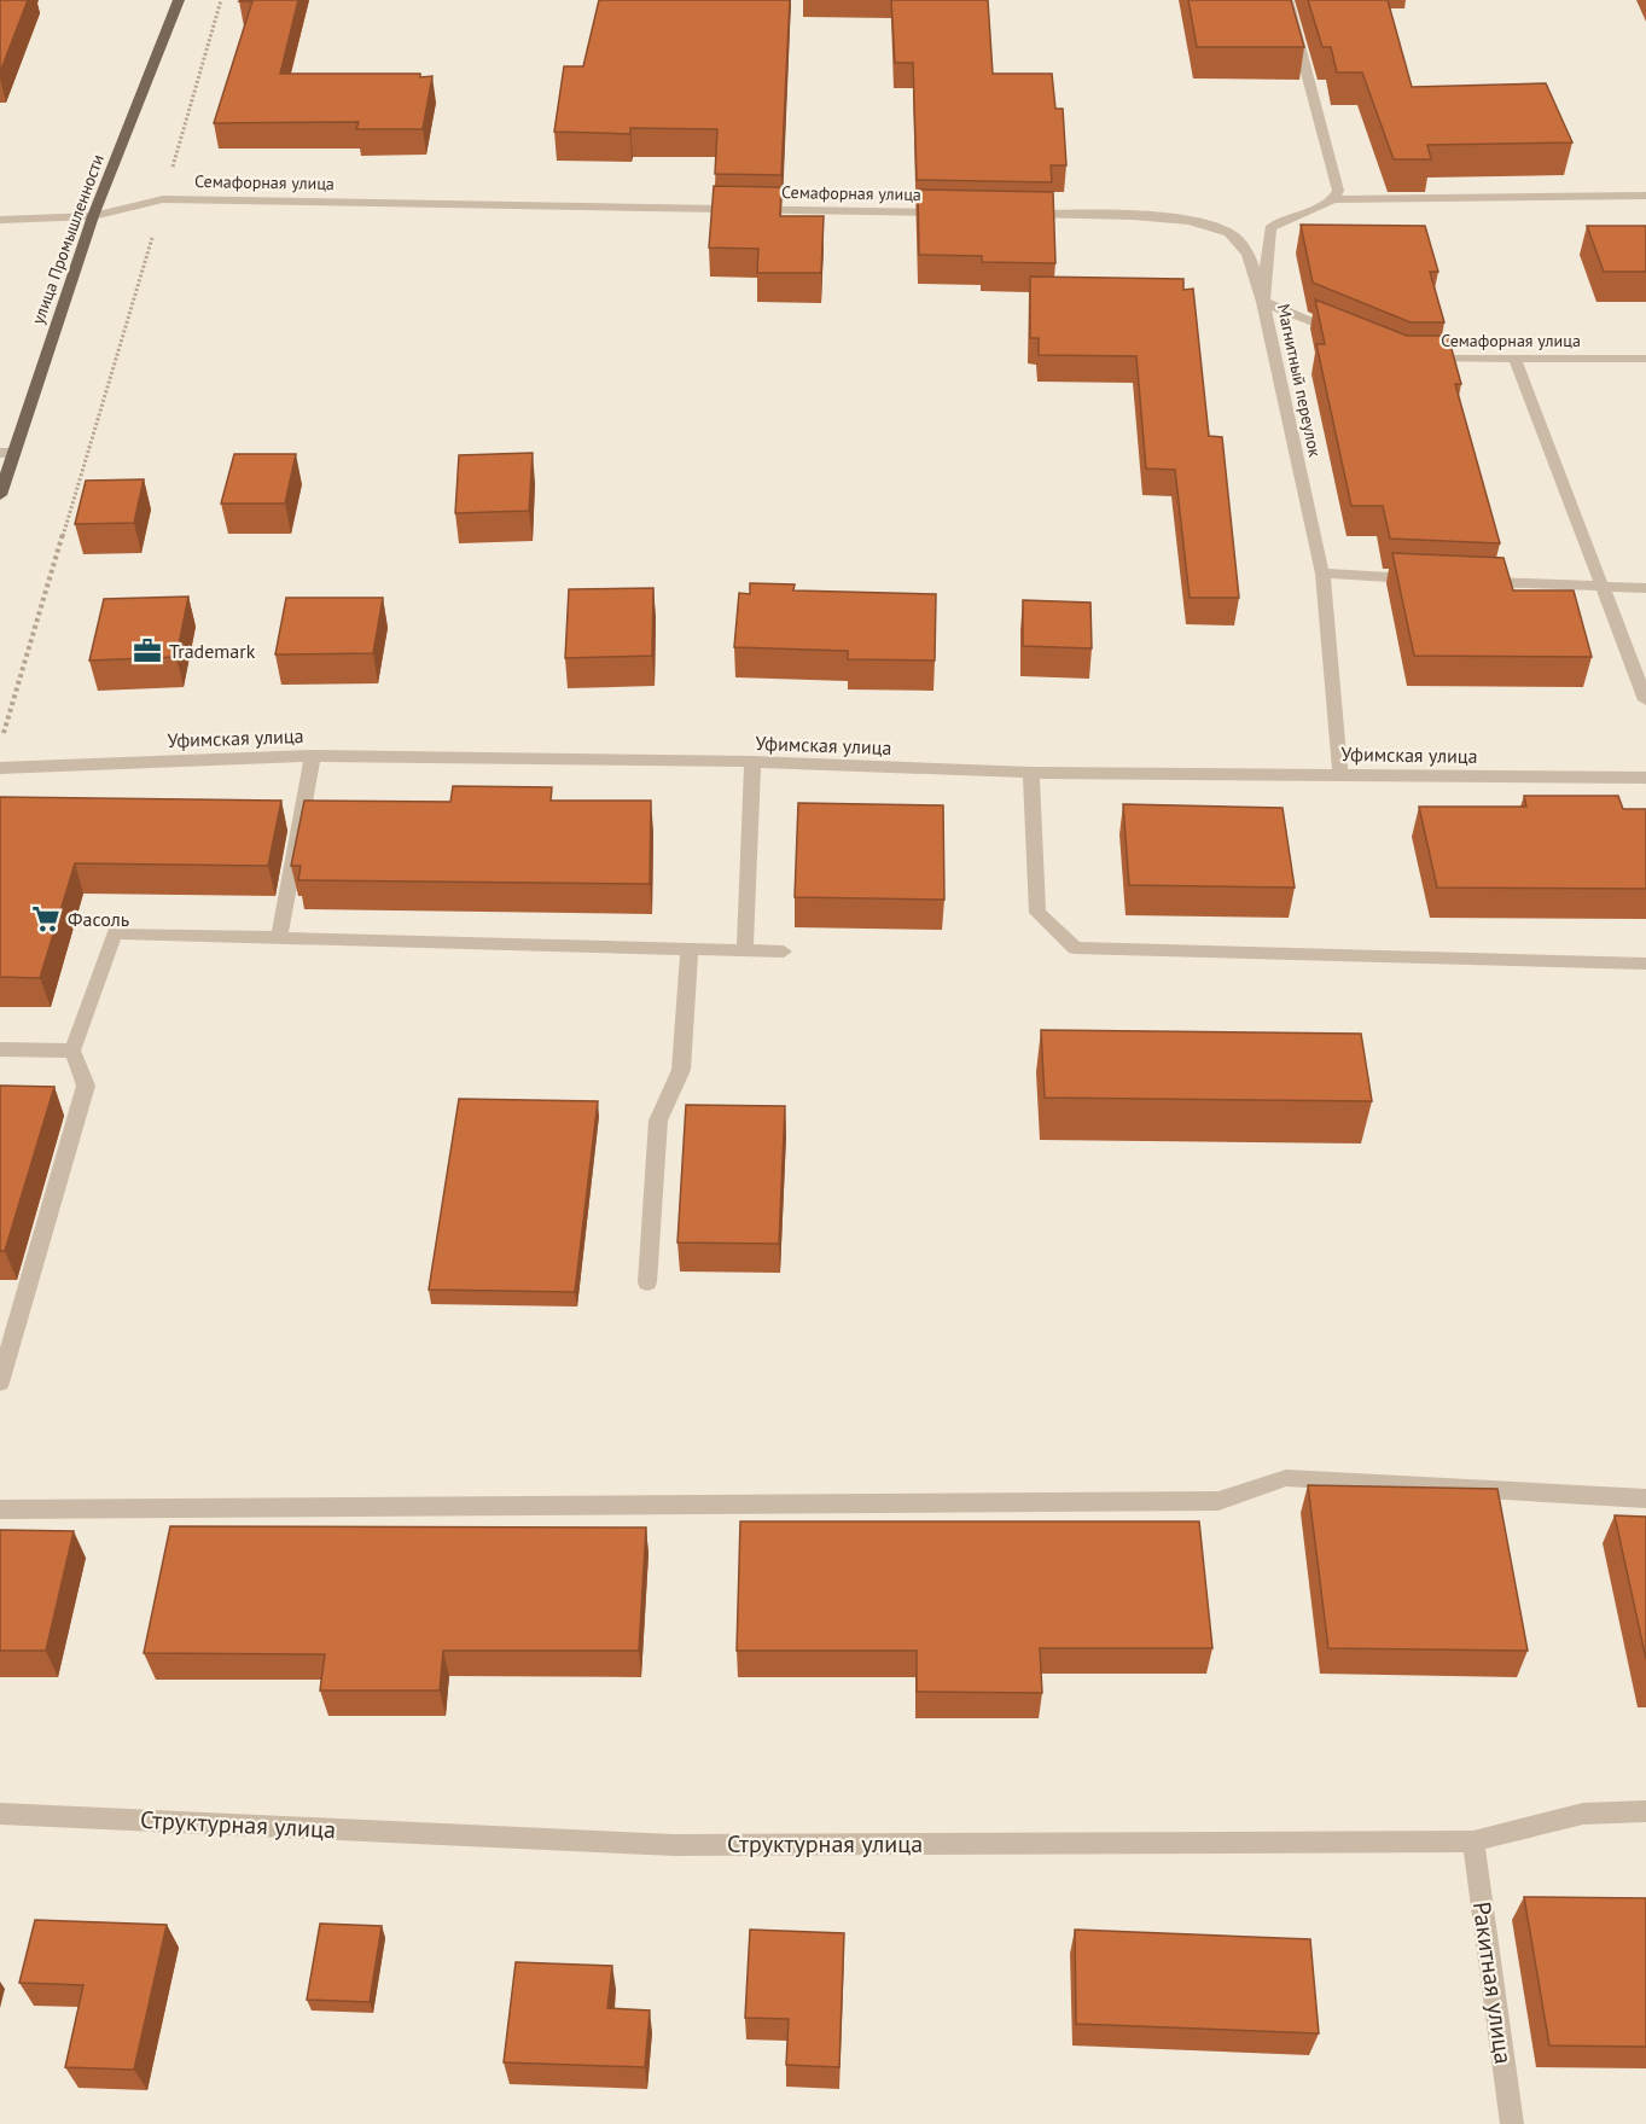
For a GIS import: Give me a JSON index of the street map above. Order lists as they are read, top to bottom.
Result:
{
  "streets": {
    "main road": ["улица Промышленности"],
    "street": [
      "Семафорная улица",
      "Магнитный переулок",
      "Уфимская улица",
      "Структурная улица",
      "Ракитная улица"
    ]
  },
  "crossings": [
    ["Семафорная улица", "улица Промышленности"],
    ["Магнитный переулок", "Уфимская улица"],
    ["Структурная улица", "Ракитная улица"]
  ],
  "places": {
    "office": ["Trademark"],
    "supermarket": ["Фасоль"]
  }
}
